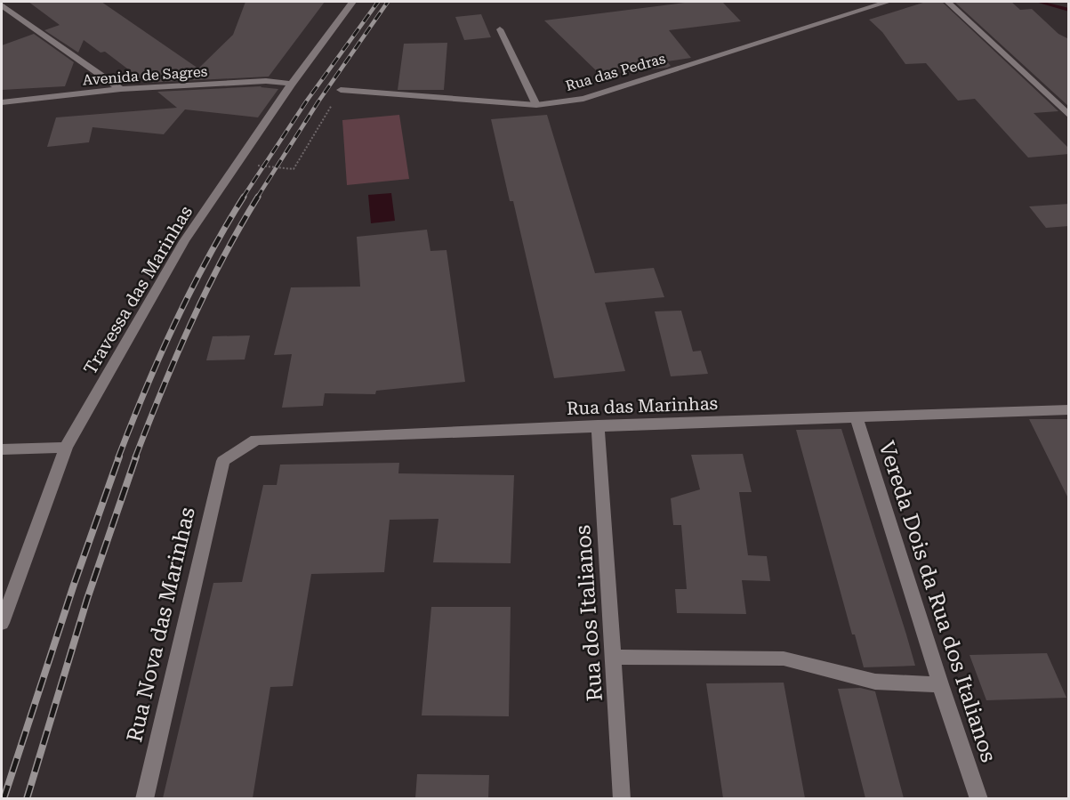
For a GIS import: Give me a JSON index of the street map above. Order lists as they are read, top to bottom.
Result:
{
  "streets": {
    "street": [
      "Rua das Pedras",
      "Avenida de Sagres",
      "Travessa das Marinhas",
      "Rua das Marinhas",
      "Vereda Dois da Rua dos Italianos",
      "Rua dos Italianos",
      "Rua Nova das Marinhas"
    ]
  },
  "crossings": [
    ["Avenida de Sagres", "Travessa das Marinhas"],
    ["Rua das Marinhas", "Vereda Dois da Rua dos Italianos"],
    ["Rua das Marinhas", "Rua dos Italianos"],
    ["Rua das Marinhas", "Rua Nova das Marinhas"]
  ]
}
